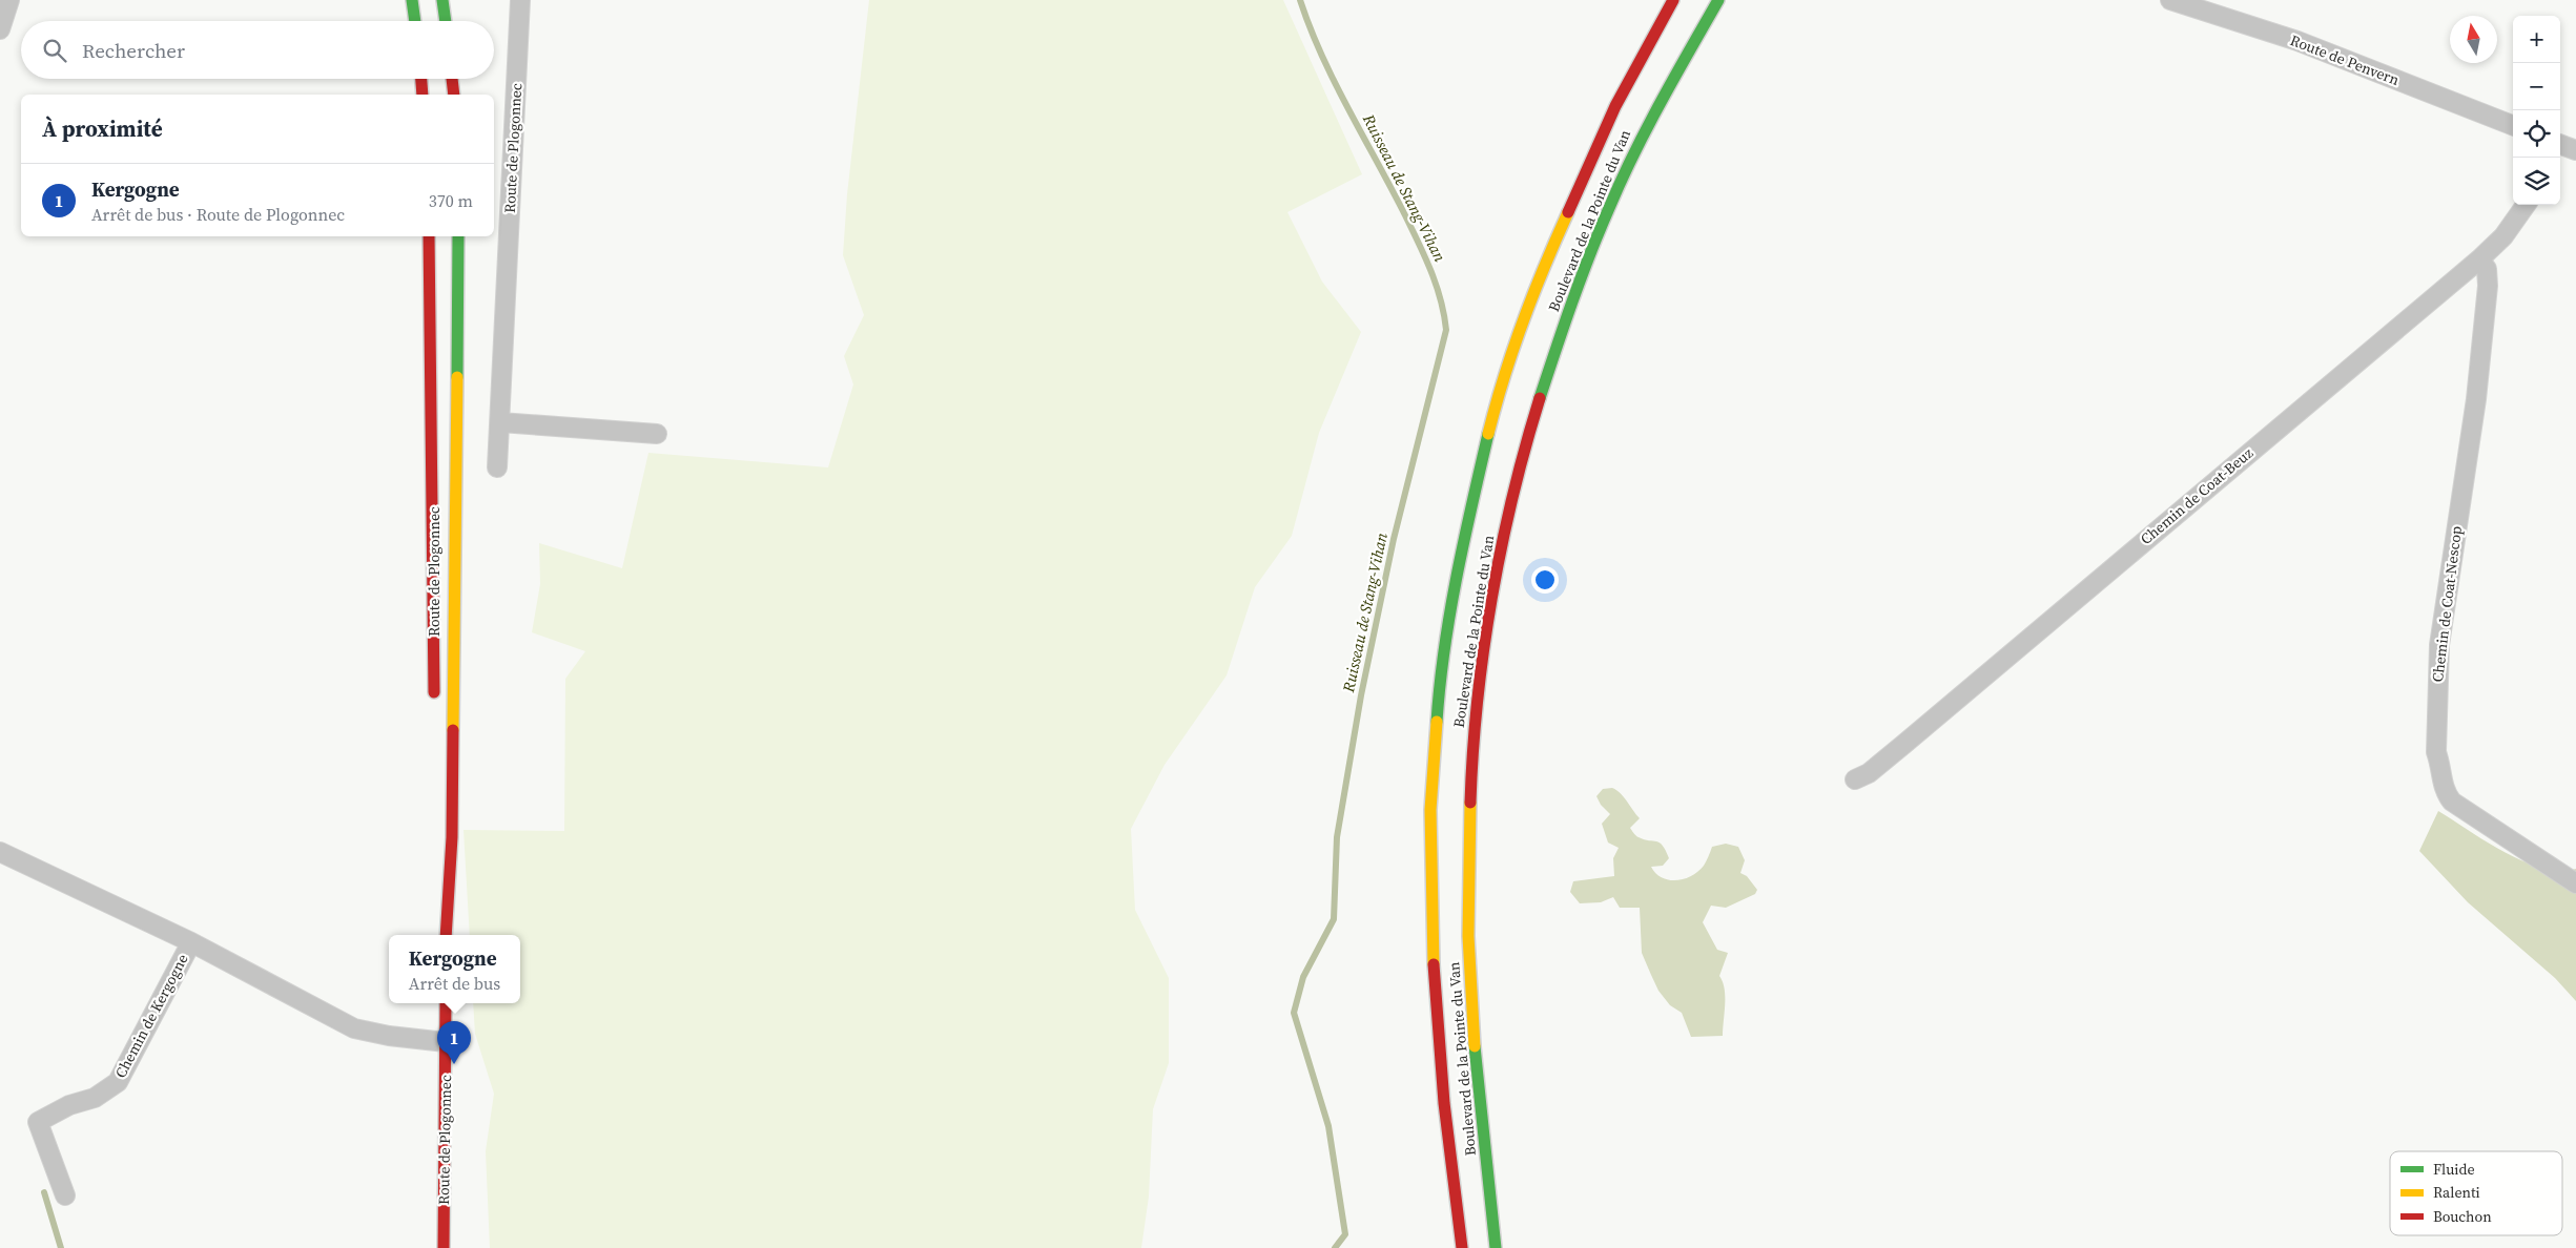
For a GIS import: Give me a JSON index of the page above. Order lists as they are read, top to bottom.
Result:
{
  "streets": {
    "main road": ["Route de Plogonnec", "Boulevard de la Pointe du Van"],
    "street": [
      "Route de Penvern",
      "Chemin de Coat-Beuz",
      "Chemin de Coat-Nescop",
      "Chemin de Kergogne"
    ]
  },
  "crossings": [
    ["Route de Plogonnec", "Chemin de Kergogne"],
    ["Chemin de Coat-Beuz", "Chemin de Coat-Nescop"]
  ],
  "water": ["Ruisseau de Stang-Vihan"],
  "legend": ["Fluide", "Ralenti", "Bouchon"],
  "north": "top",
  "page": {
    "map_buttons": ["+", "−"],
    "search": "Rechercher",
    "heading": "À proximité",
    "list": [
      {
        "mark": "1",
        "name": "Kergogne",
        "note": "Arrêt de bus · Route de Plogonnec",
        "value": "370 m"
      }
    ],
    "popup": ["Kergogne", "Arrêt de bus"],
    "pins": "1"
  }
}
